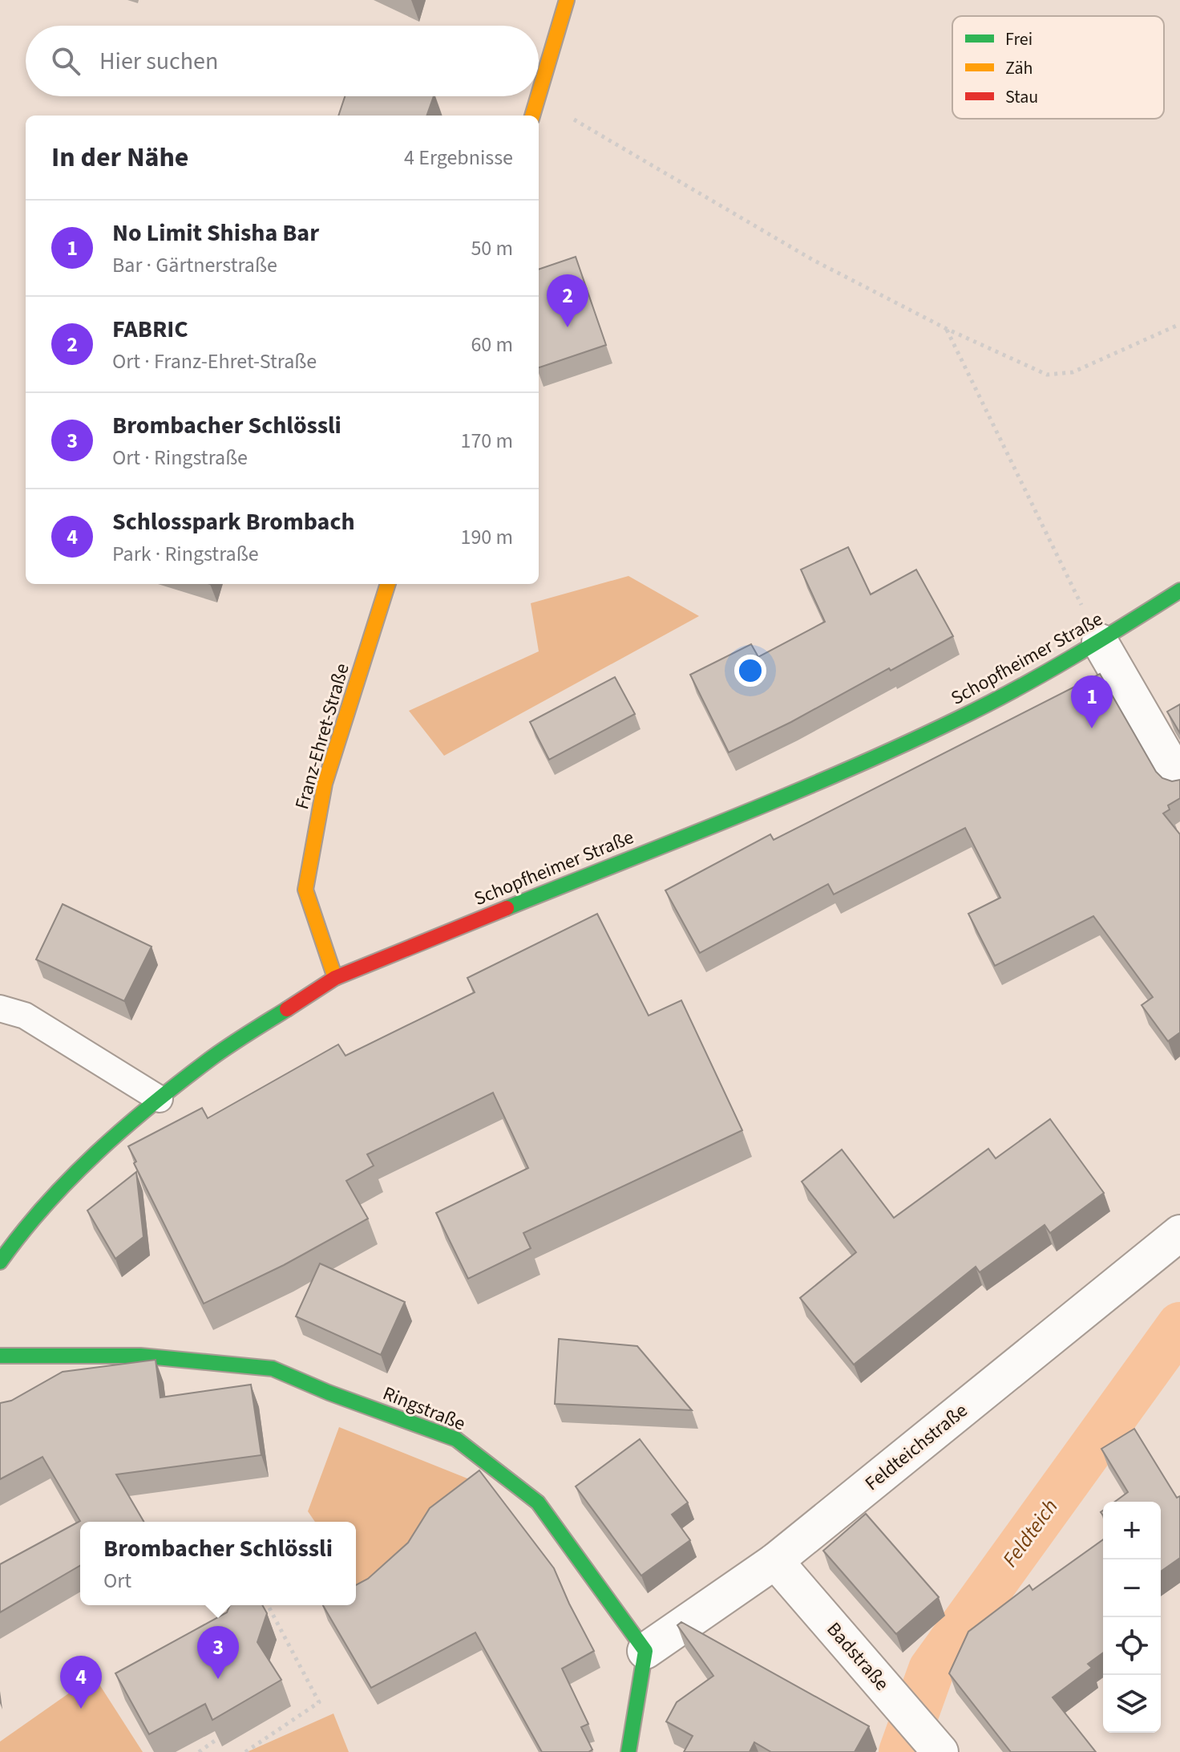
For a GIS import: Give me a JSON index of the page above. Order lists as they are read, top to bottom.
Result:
{
  "streets": {
    "street": [
      "Schopfheimer Straße",
      "Franz-Ehret-Straße",
      "Ringstraße",
      "Feldteichstraße",
      "Badstraße"
    ]
  },
  "crossings": [
    ["Schopfheimer Straße", "Franz-Ehret-Straße"],
    ["Ringstraße", "Feldteichstraße"],
    ["Feldteichstraße", "Badstraße"]
  ],
  "water": ["Feldteich"],
  "legend": ["Frei", "Zäh", "Stau"],
  "page": {
    "search": "Hier suchen",
    "heading": ["In der Nähe", "4 Ergebnisse"],
    "list": [
      {
        "mark": "1",
        "name": "No Limit Shisha Bar",
        "note": "Bar · Gärtnerstraße",
        "value": "50 m"
      },
      {
        "mark": "2",
        "name": "FABRIC",
        "note": "Ort · Franz-Ehret-Straße",
        "value": "60 m"
      },
      {
        "mark": "3",
        "name": "Brombacher Schlössli",
        "note": "Ort · Ringstraße",
        "value": "170 m"
      },
      {
        "mark": "4",
        "name": "Schlosspark Brombach",
        "note": "Park · Ringstraße",
        "value": "190 m"
      }
    ],
    "pins": [
      "2",
      "1",
      "3",
      "4"
    ],
    "map_buttons": ["+", "−"],
    "popup": ["Brombacher Schlössli", "Ort"]
  }
}
